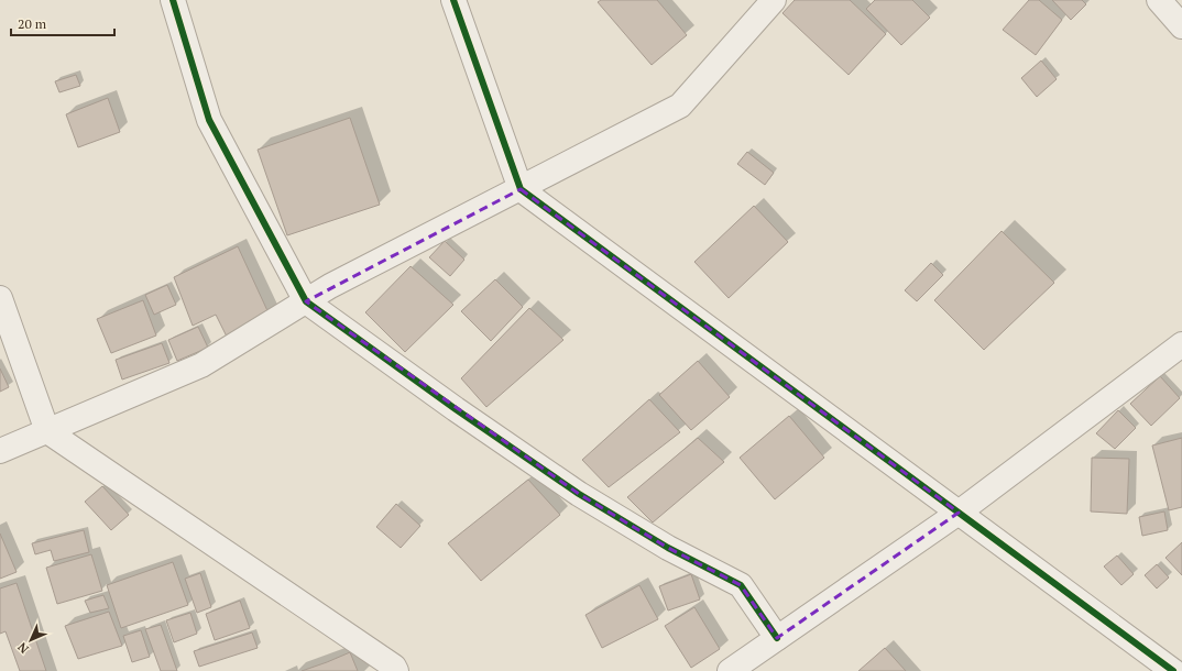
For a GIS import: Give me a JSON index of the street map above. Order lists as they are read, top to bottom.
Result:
{
  "scale_bar": "20 m",
  "north": "bottom left"
}
